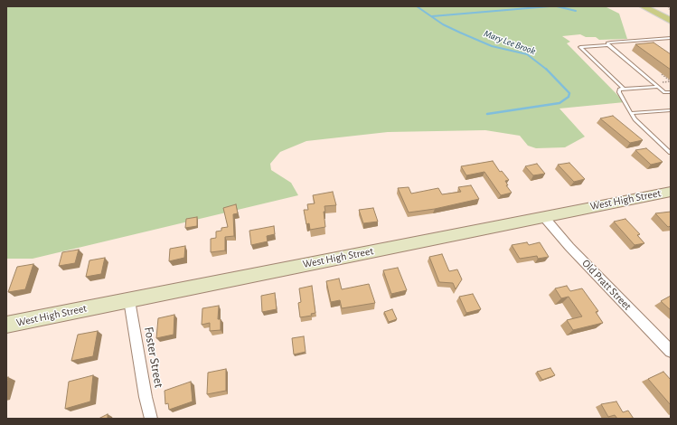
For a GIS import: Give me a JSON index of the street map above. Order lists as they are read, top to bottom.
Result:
{
  "streets": {
    "main road": ["West High Street"],
    "street": ["Old Pratt Street", "Foster Street"]
  },
  "crossings": [
    ["West High Street", "Old Pratt Street"],
    ["West High Street", "Foster Street"]
  ],
  "water": ["Mary Lee Brook"]
}
